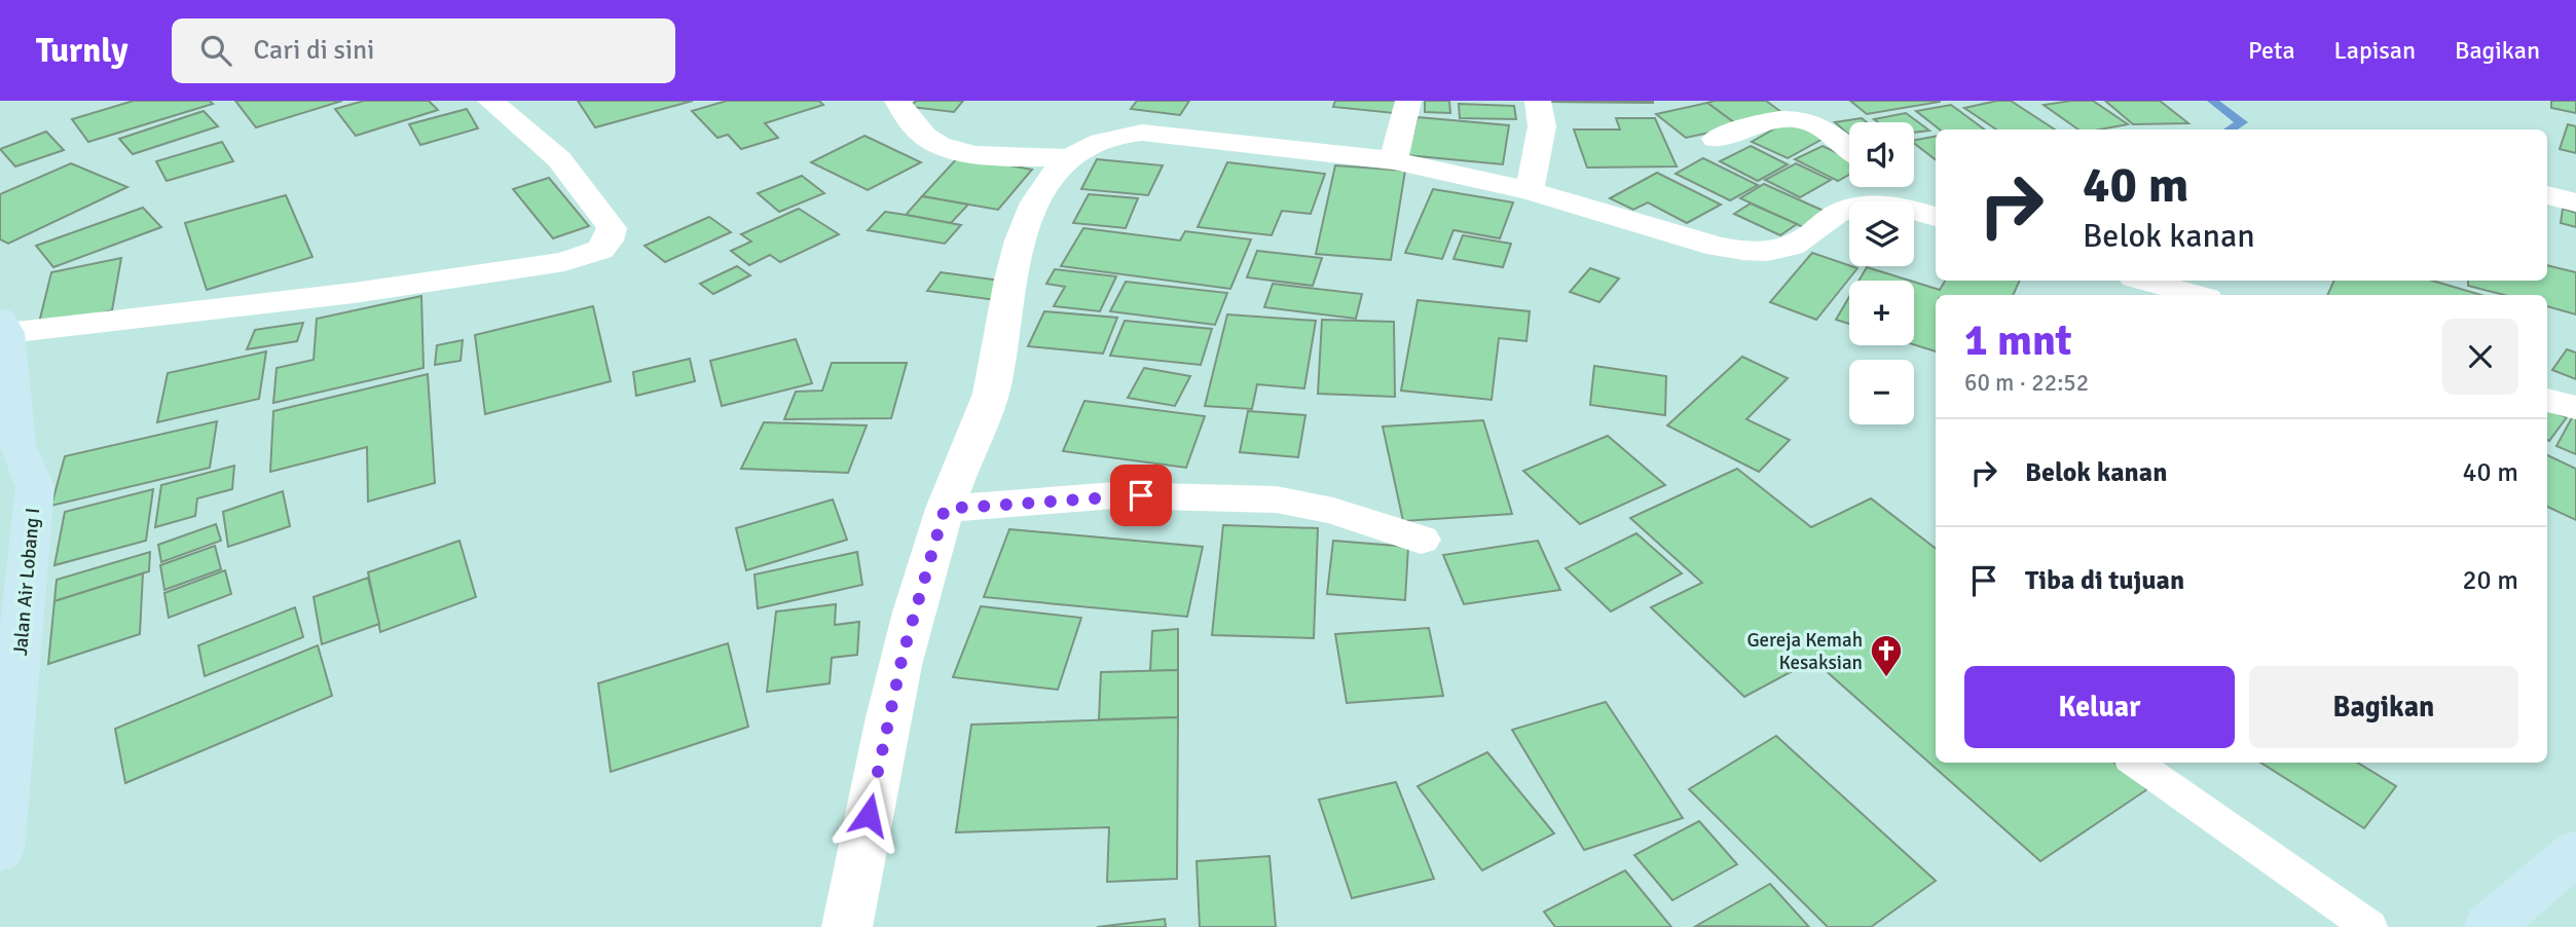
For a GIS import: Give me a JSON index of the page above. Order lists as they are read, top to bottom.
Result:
{
  "streets": {
    "street": ["Jalan Air Lobang I"]
  },
  "places": {
    "church": ["Gereja Kemah Kesaksian"]
  },
  "page": {
    "header": "Turnly",
    "search": "Cari di sini",
    "nav": ["Peta", "Lapisan", "Bagikan"],
    "map_buttons": ["+", "−"],
    "turn": ["40 m", "Belok kanan"],
    "heading": ["1 mnt", "60 m · 22:52"],
    "list": [
      {
        "name": "Belok kanan",
        "value": "40 m"
      },
      {
        "name": "Tiba di tujuan",
        "value": "20 m"
      }
    ],
    "buttons": ["Keluar", "Bagikan"]
  }
}
